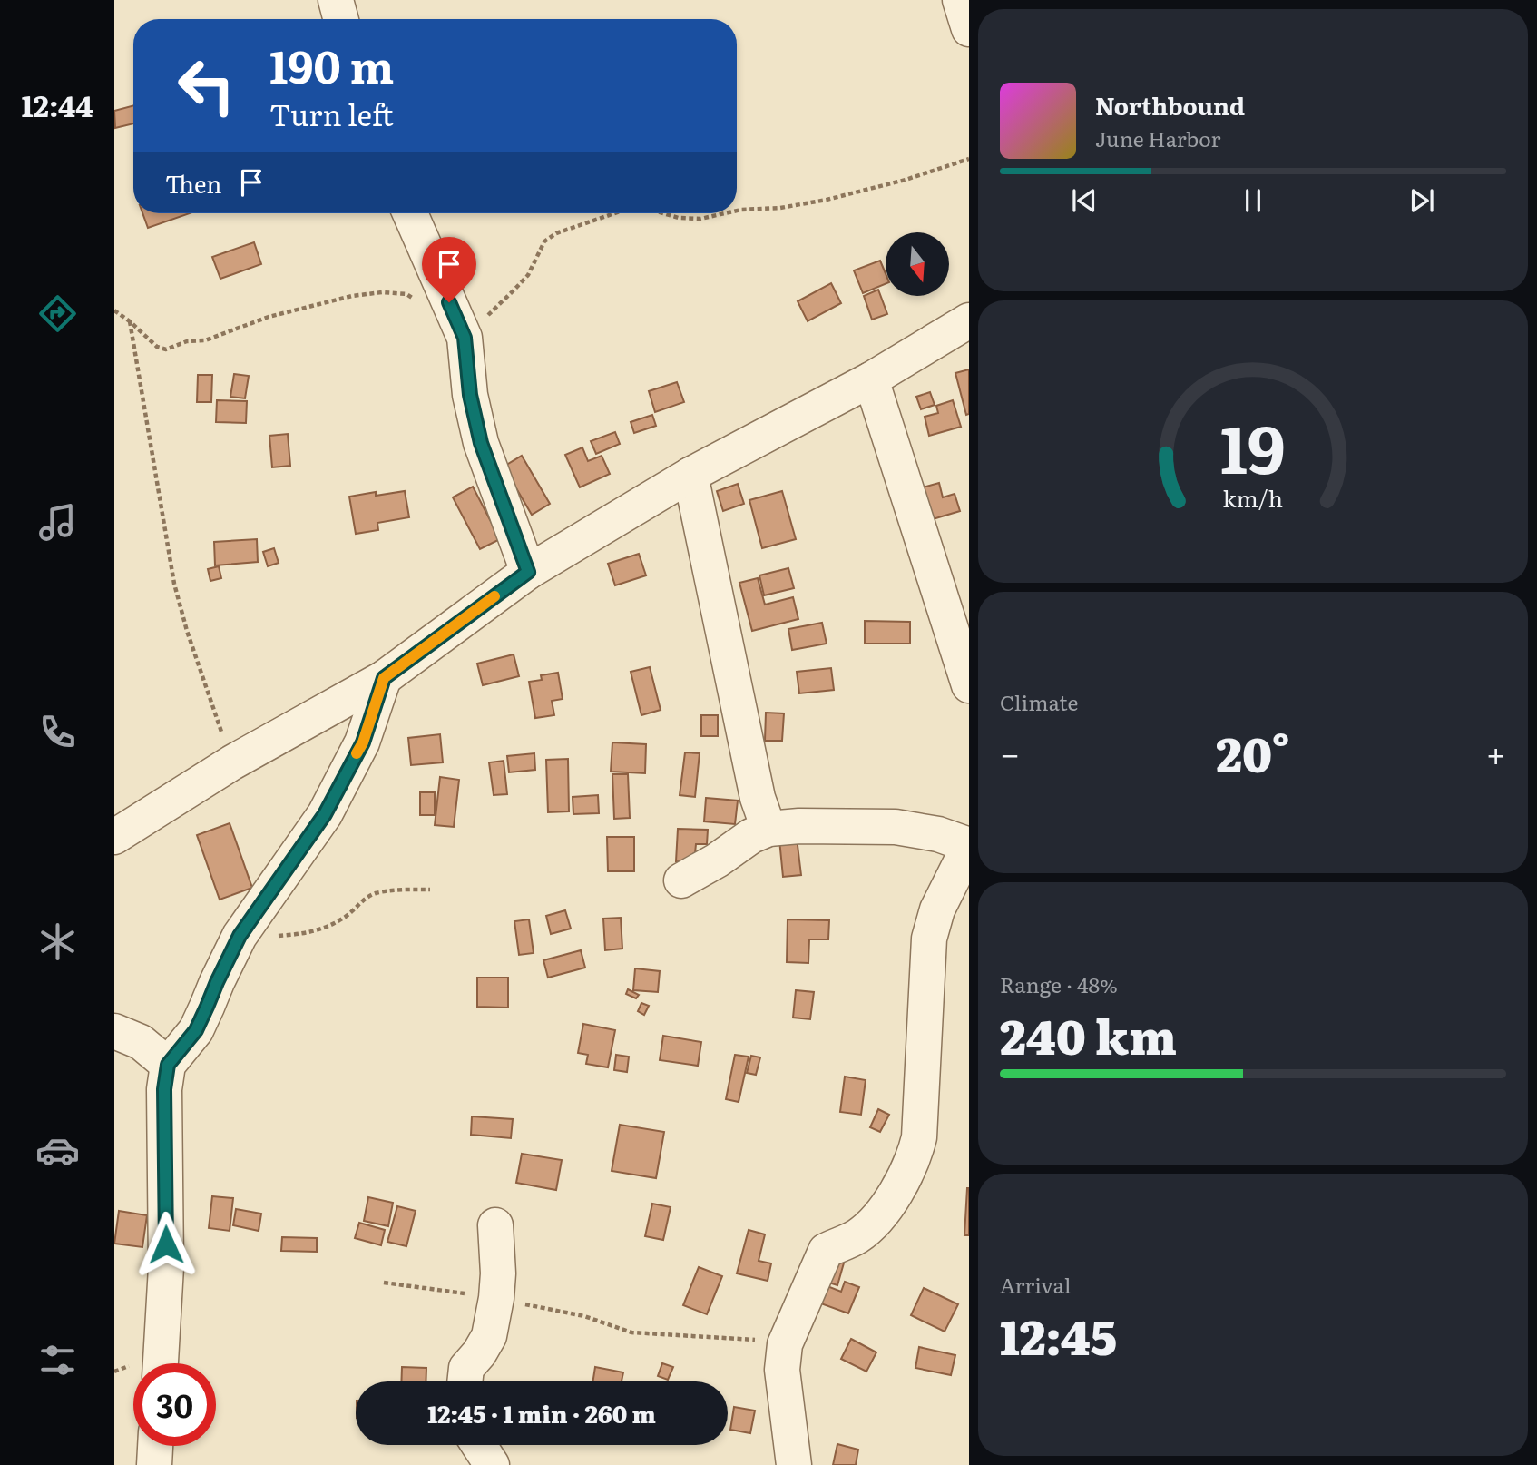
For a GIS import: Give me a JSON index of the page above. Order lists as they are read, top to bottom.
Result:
{
  "north": "bottom",
  "page": {
    "tabs": "12:44",
    "turn": ["190 m", "Turn left"],
    "song": ["Northbound", "June Harbor"],
    "then": "Then",
    "tile": [
      "Climate",
      ["Range · 48%", "240 km"],
      ["Arrival", "12:45"]
    ],
    "heat": ["−", "20°", "+"],
    "limit": "30",
    "trip": "12:45 · 1 min · 260 m",
    "gauge": ["19", "km/h"]
  }
}
